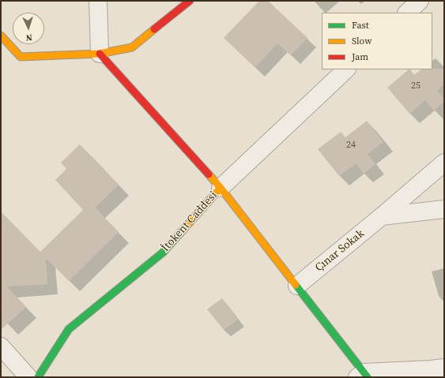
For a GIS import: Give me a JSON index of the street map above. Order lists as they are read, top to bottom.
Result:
{
  "streets": {
    "street": ["İtokent Caddesi", "Çınar Sokak"]
  },
  "house_numbers": ["25", "24"],
  "legend": ["Fast", "Slow", "Jam"],
  "north": "bottom"
}
